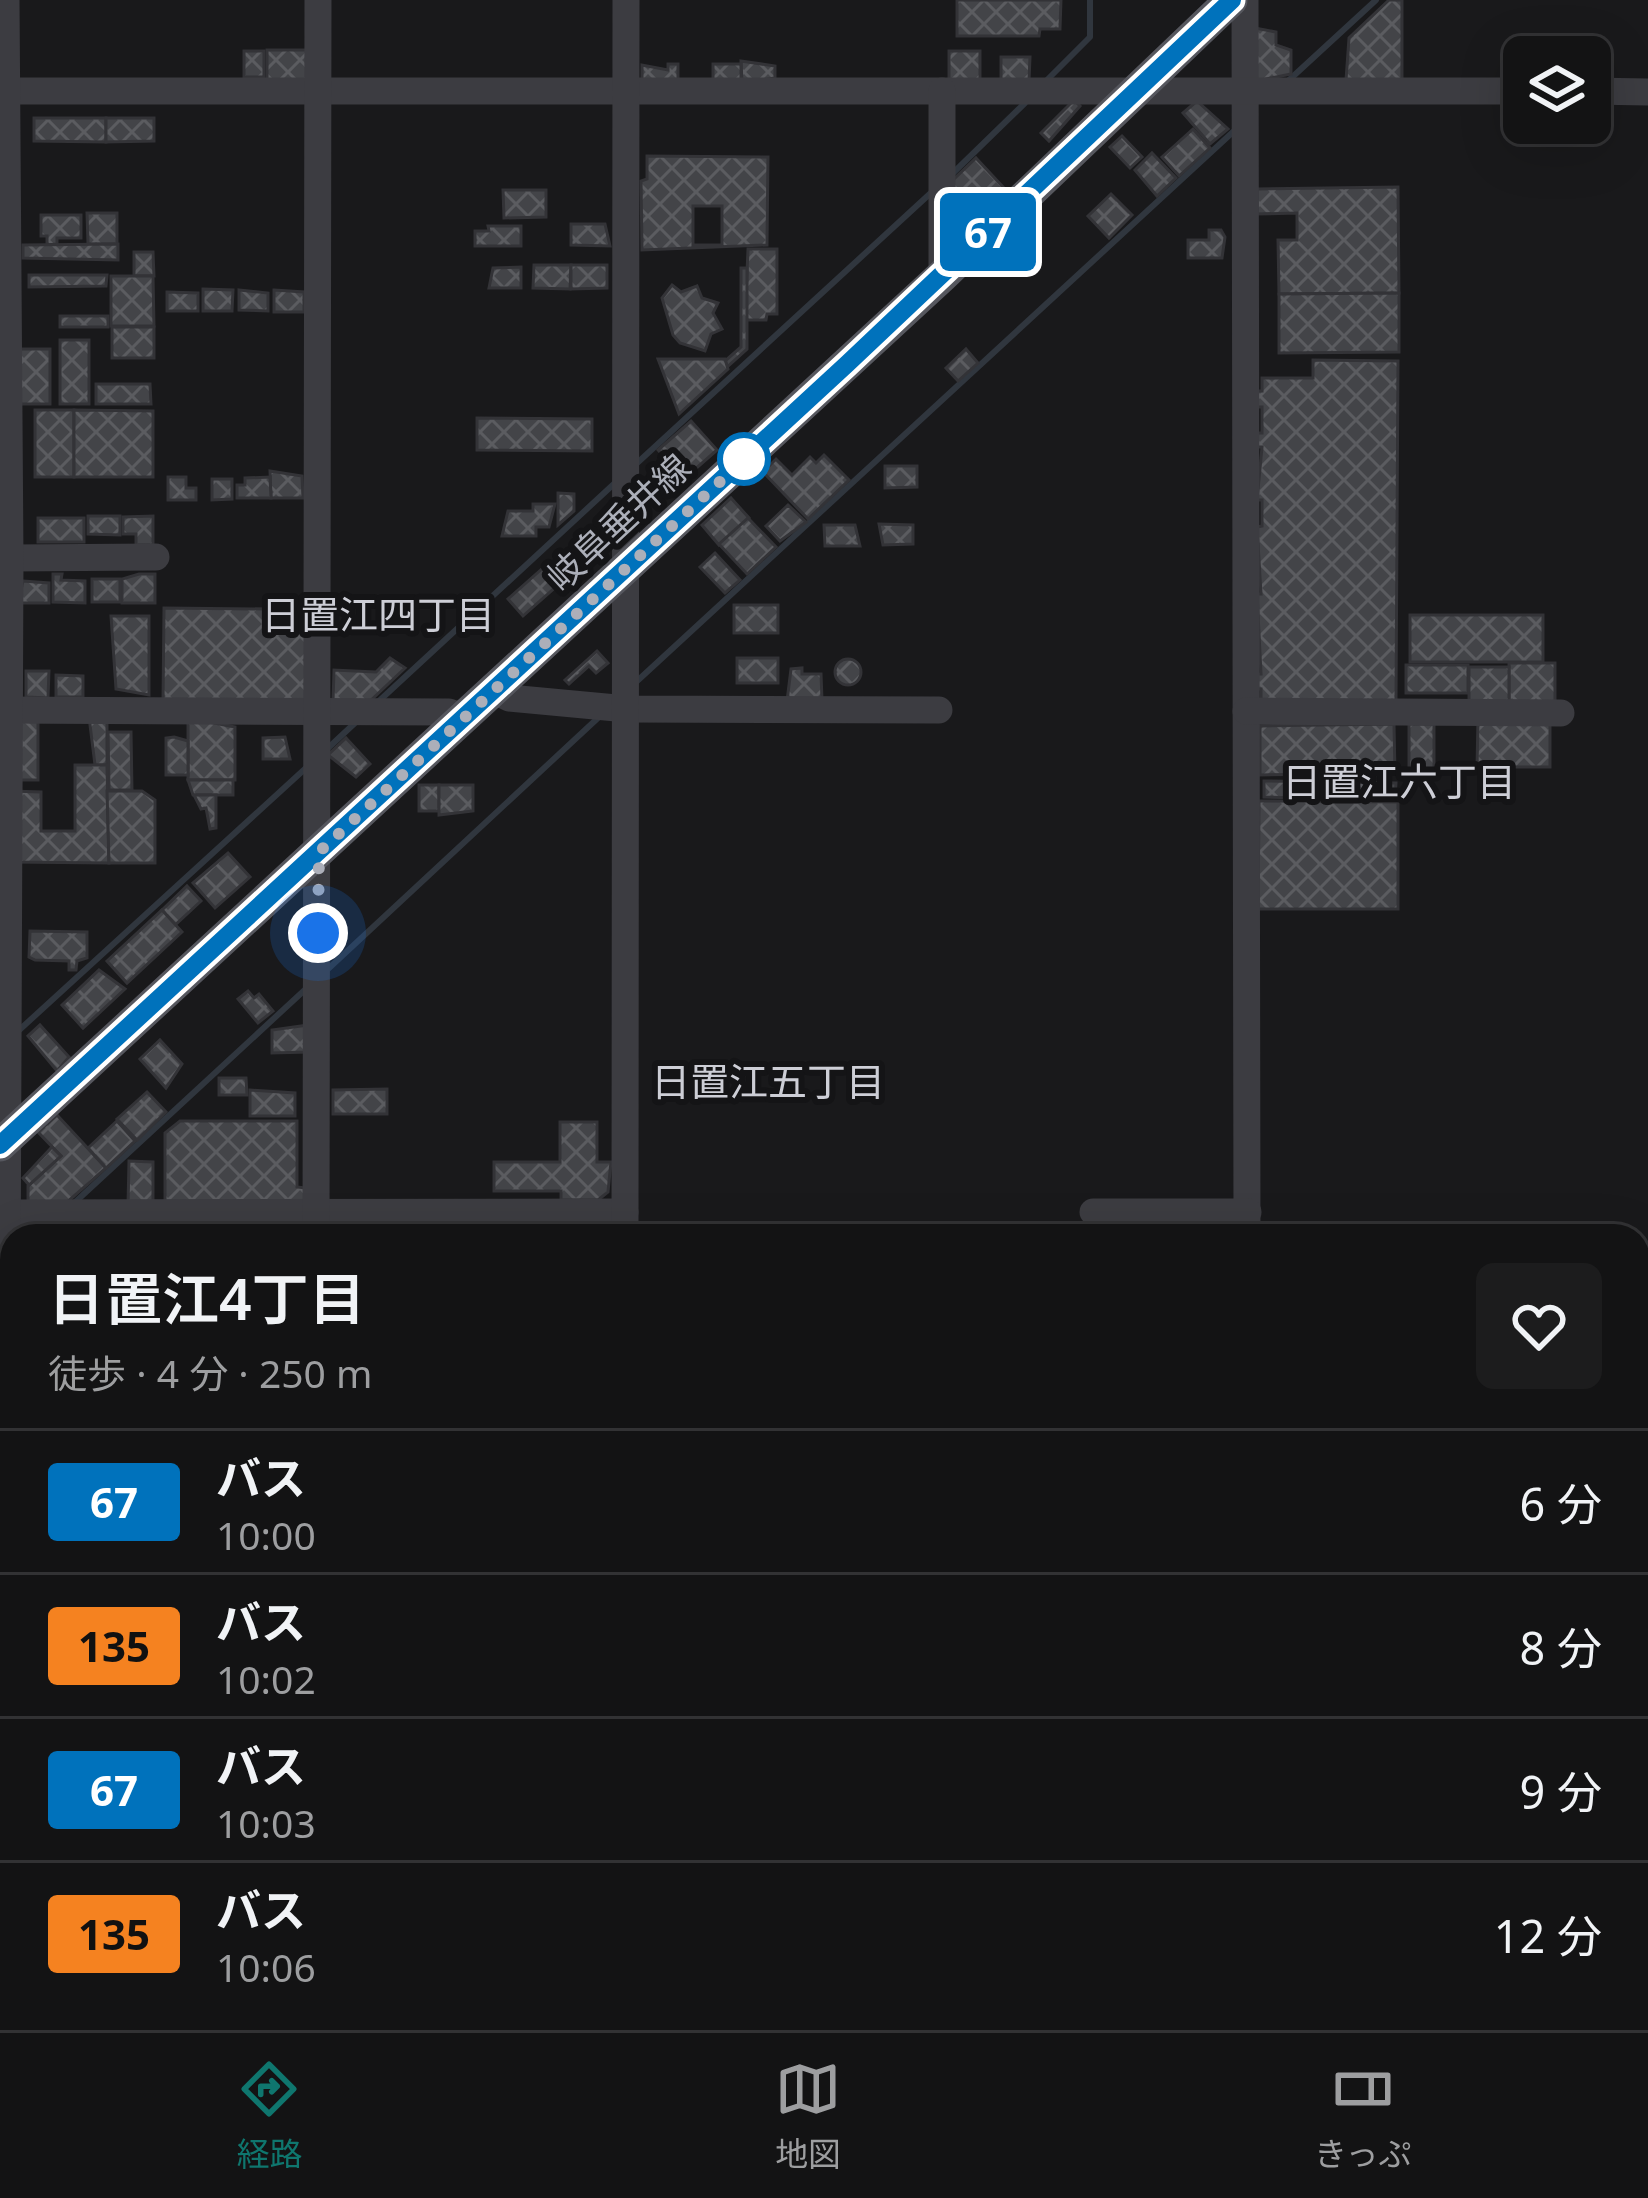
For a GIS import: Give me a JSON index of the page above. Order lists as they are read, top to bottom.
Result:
{
  "streets": {
    "main road": ["岐阜垂井線"]
  },
  "districts": ["日置江四丁目", "日置江六丁目", "日置江五丁目"],
  "lines": ["bus line 67"],
  "page": {
    "on_map": "67",
    "heading": ["日置江4丁目", "徒歩 · 4 分 · 250 m"],
    "list": [
      {
        "mark": "67",
        "name": "バス",
        "note": "10:00",
        "value": "6 分"
      },
      {
        "mark": "135",
        "name": "バス",
        "note": "10:02",
        "value": "8 分"
      },
      {
        "mark": "67",
        "name": "バス",
        "note": "10:03",
        "value": "9 分"
      },
      {
        "mark": "135",
        "name": "バス",
        "note": "10:06",
        "value": "12 分"
      }
    ],
    "tabs": ["経路", "地図", "きっぷ"]
  }
}
